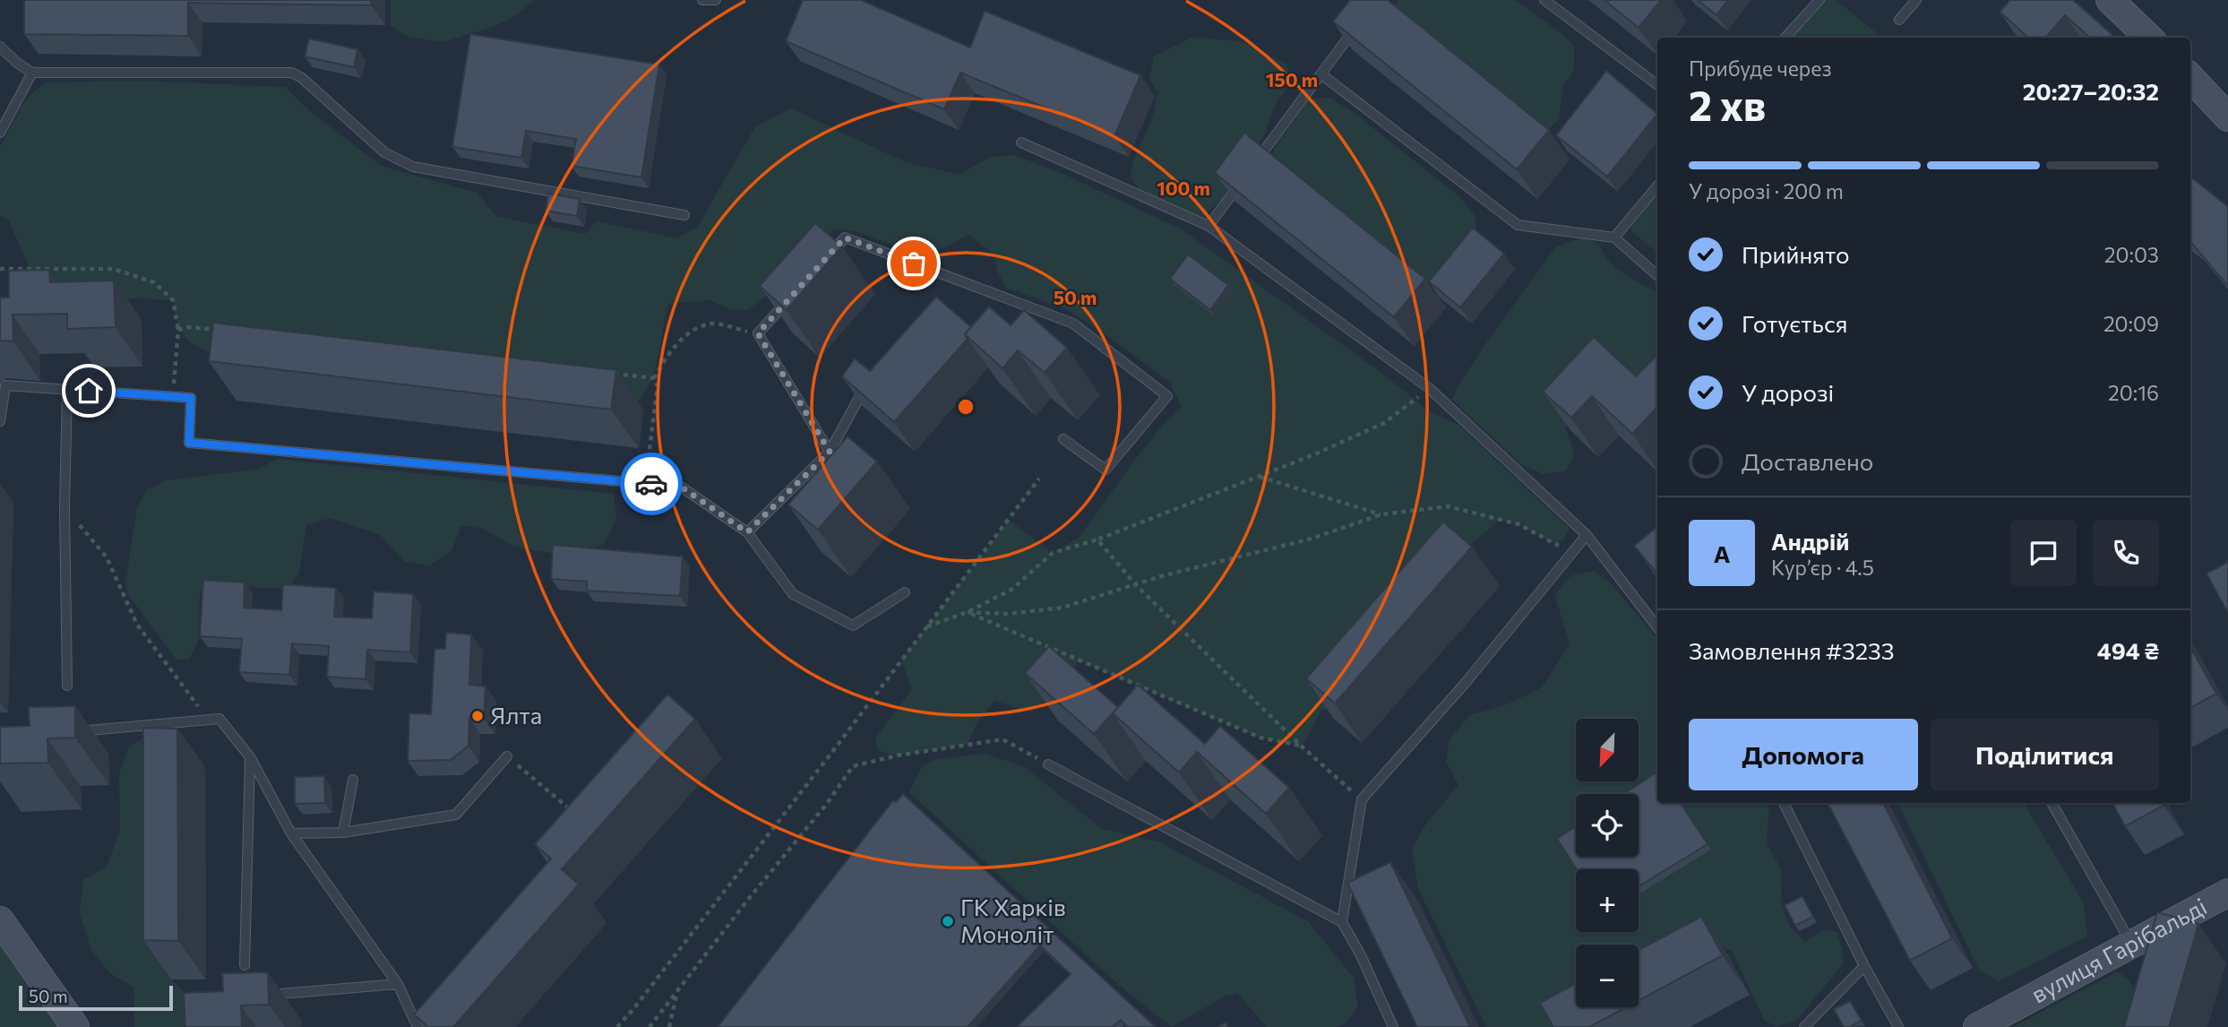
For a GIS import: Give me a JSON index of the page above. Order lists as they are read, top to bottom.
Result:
{
  "streets": {
    "street": ["вулиця Гарібальді"]
  },
  "places": ["Ялта", "ГК Харків Моноліт"],
  "scale_bar": "50 m",
  "north": "bottom left",
  "page": {
    "heading": ["2 хв", "Прибуде через", "20:27–20:32"],
    "panel": [
      "Андрій",
      "Кур’єр · 4.5",
      "Замовлення #3233",
      "494 ₴"
    ],
    "bar": "У дорозі · 200 m",
    "list": [
      ["Прийнято", "20:03"],
      ["Готується", "20:09"],
      ["У дорозі", "20:16"],
      "Доставлено"
    ],
    "round": "А",
    "buttons": ["Допомога", "Поділитися"],
    "map_buttons": ["+", "−"],
    "scale": "50 m"
  },
  "rings": ["150 m", "100 m", "50 m"]
}
